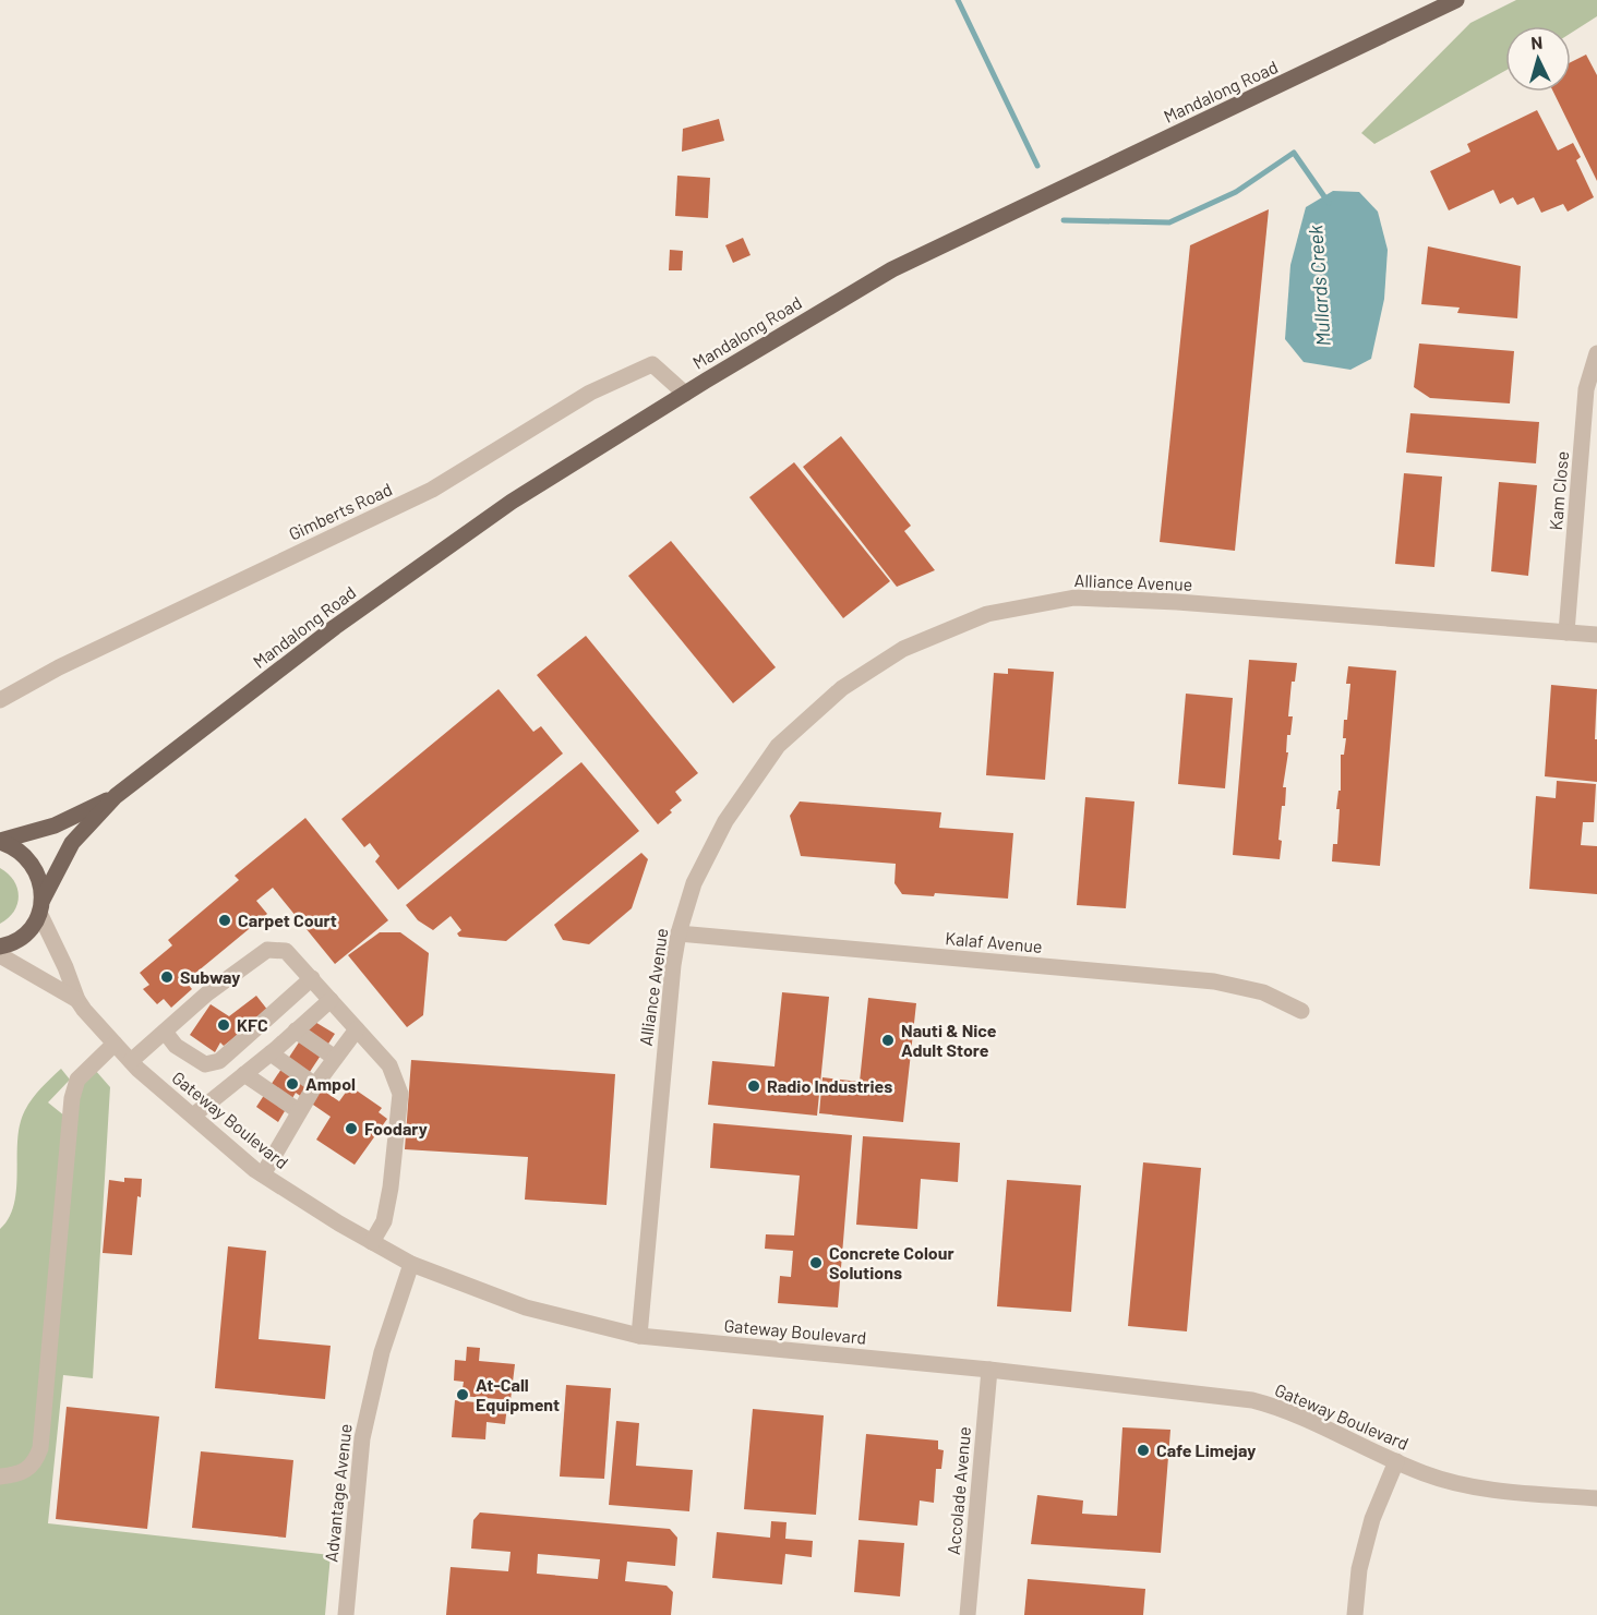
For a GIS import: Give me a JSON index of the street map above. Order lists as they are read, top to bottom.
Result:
{
  "streets": {
    "main road": ["Mandalong Road"],
    "street": [
      "Kam Close",
      "Gimberts Road",
      "Alliance Avenue",
      "Kalaf Avenue",
      "Gateway Boulevard",
      "Accolade Avenue",
      "Advantage Avenue"
    ]
  },
  "crossings": [
    ["Mandalong Road", "Gimberts Road"],
    ["Mandalong Road", "Gateway Boulevard"],
    ["Kam Close", "Alliance Avenue"],
    ["Alliance Avenue", "Kalaf Avenue"],
    ["Alliance Avenue", "Gateway Boulevard"],
    ["Gateway Boulevard", "Accolade Avenue"],
    ["Gateway Boulevard", "Advantage Avenue"]
  ],
  "water": ["Mullards Creek"],
  "places": [
    "Carpet Court",
    "Subway",
    "KFC",
    "Nauti & Nice Adult Store",
    "Ampol",
    "Radio Industries",
    "Foodary",
    "Concrete Colour Solutions",
    "At-Call Equipment",
    "Cafe Limejay"
  ],
  "north": "top"
}
